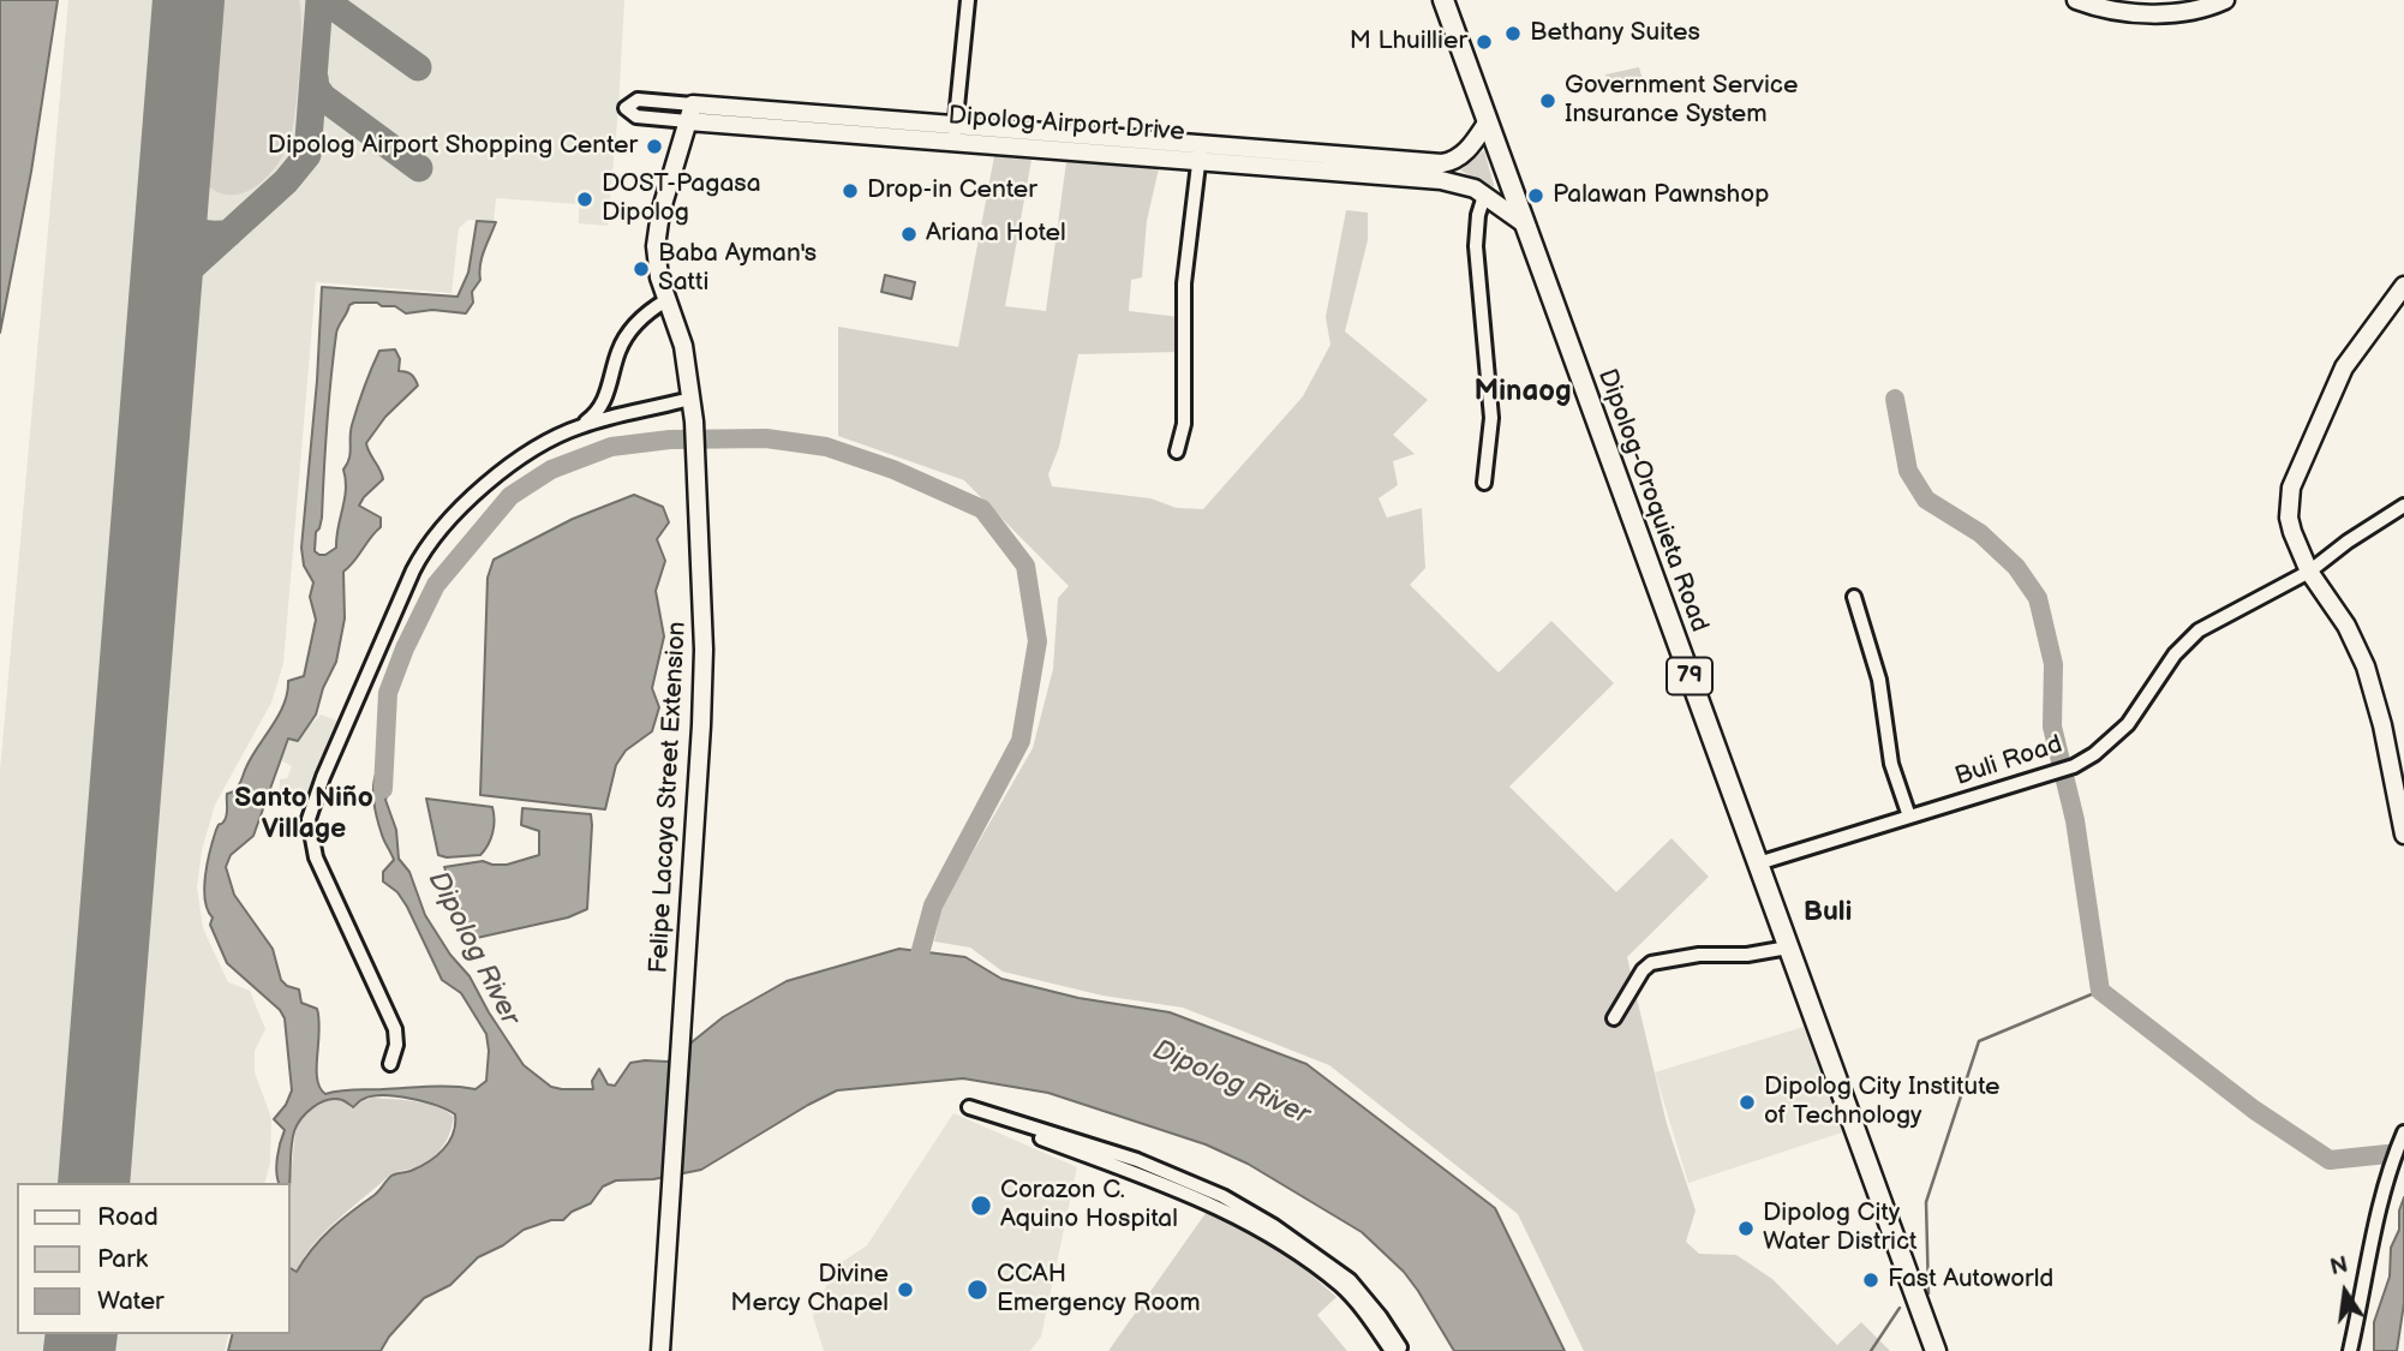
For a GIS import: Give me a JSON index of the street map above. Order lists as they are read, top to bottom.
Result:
{
  "streets": {
    "highway": ["Dipolog-Oroquieta Road", "79"],
    "main road": ["Dipolog Airport Drive", "Felipe Lacaya Street Extension"],
    "street": ["Buli Road"]
  },
  "crossings": [
    ["Dipolog Airport Drive", "Dipolog-Oroquieta Road"],
    ["Dipolog Airport Drive", "Felipe Lacaya Street Extension"],
    ["Dipolog-Oroquieta Road", "Buli Road"]
  ],
  "districts": ["Minaog", "Santo Niño Village", "Buli"],
  "water": ["Dipolog River"],
  "places": [
    "Bethany Suites",
    "M Lhuillier",
    "Government Service Insurance System",
    "Dipolog Airport Shopping Center",
    "Drop-in Center",
    "Palawan Pawnshop",
    "DOST-Pagasa Dipolog",
    "Ariana Hotel",
    "Baba Ayman's Satti",
    "Dipolog City Institute of Technology",
    "Corazon C. Aquino Hospital",
    "Dipolog City Water District",
    "Fast Autoworld",
    "Divine Mercy Chapel",
    "CCAH Emergency Room"
  ],
  "legend": ["Road", "Park", "Water"],
  "north": "top"
}
